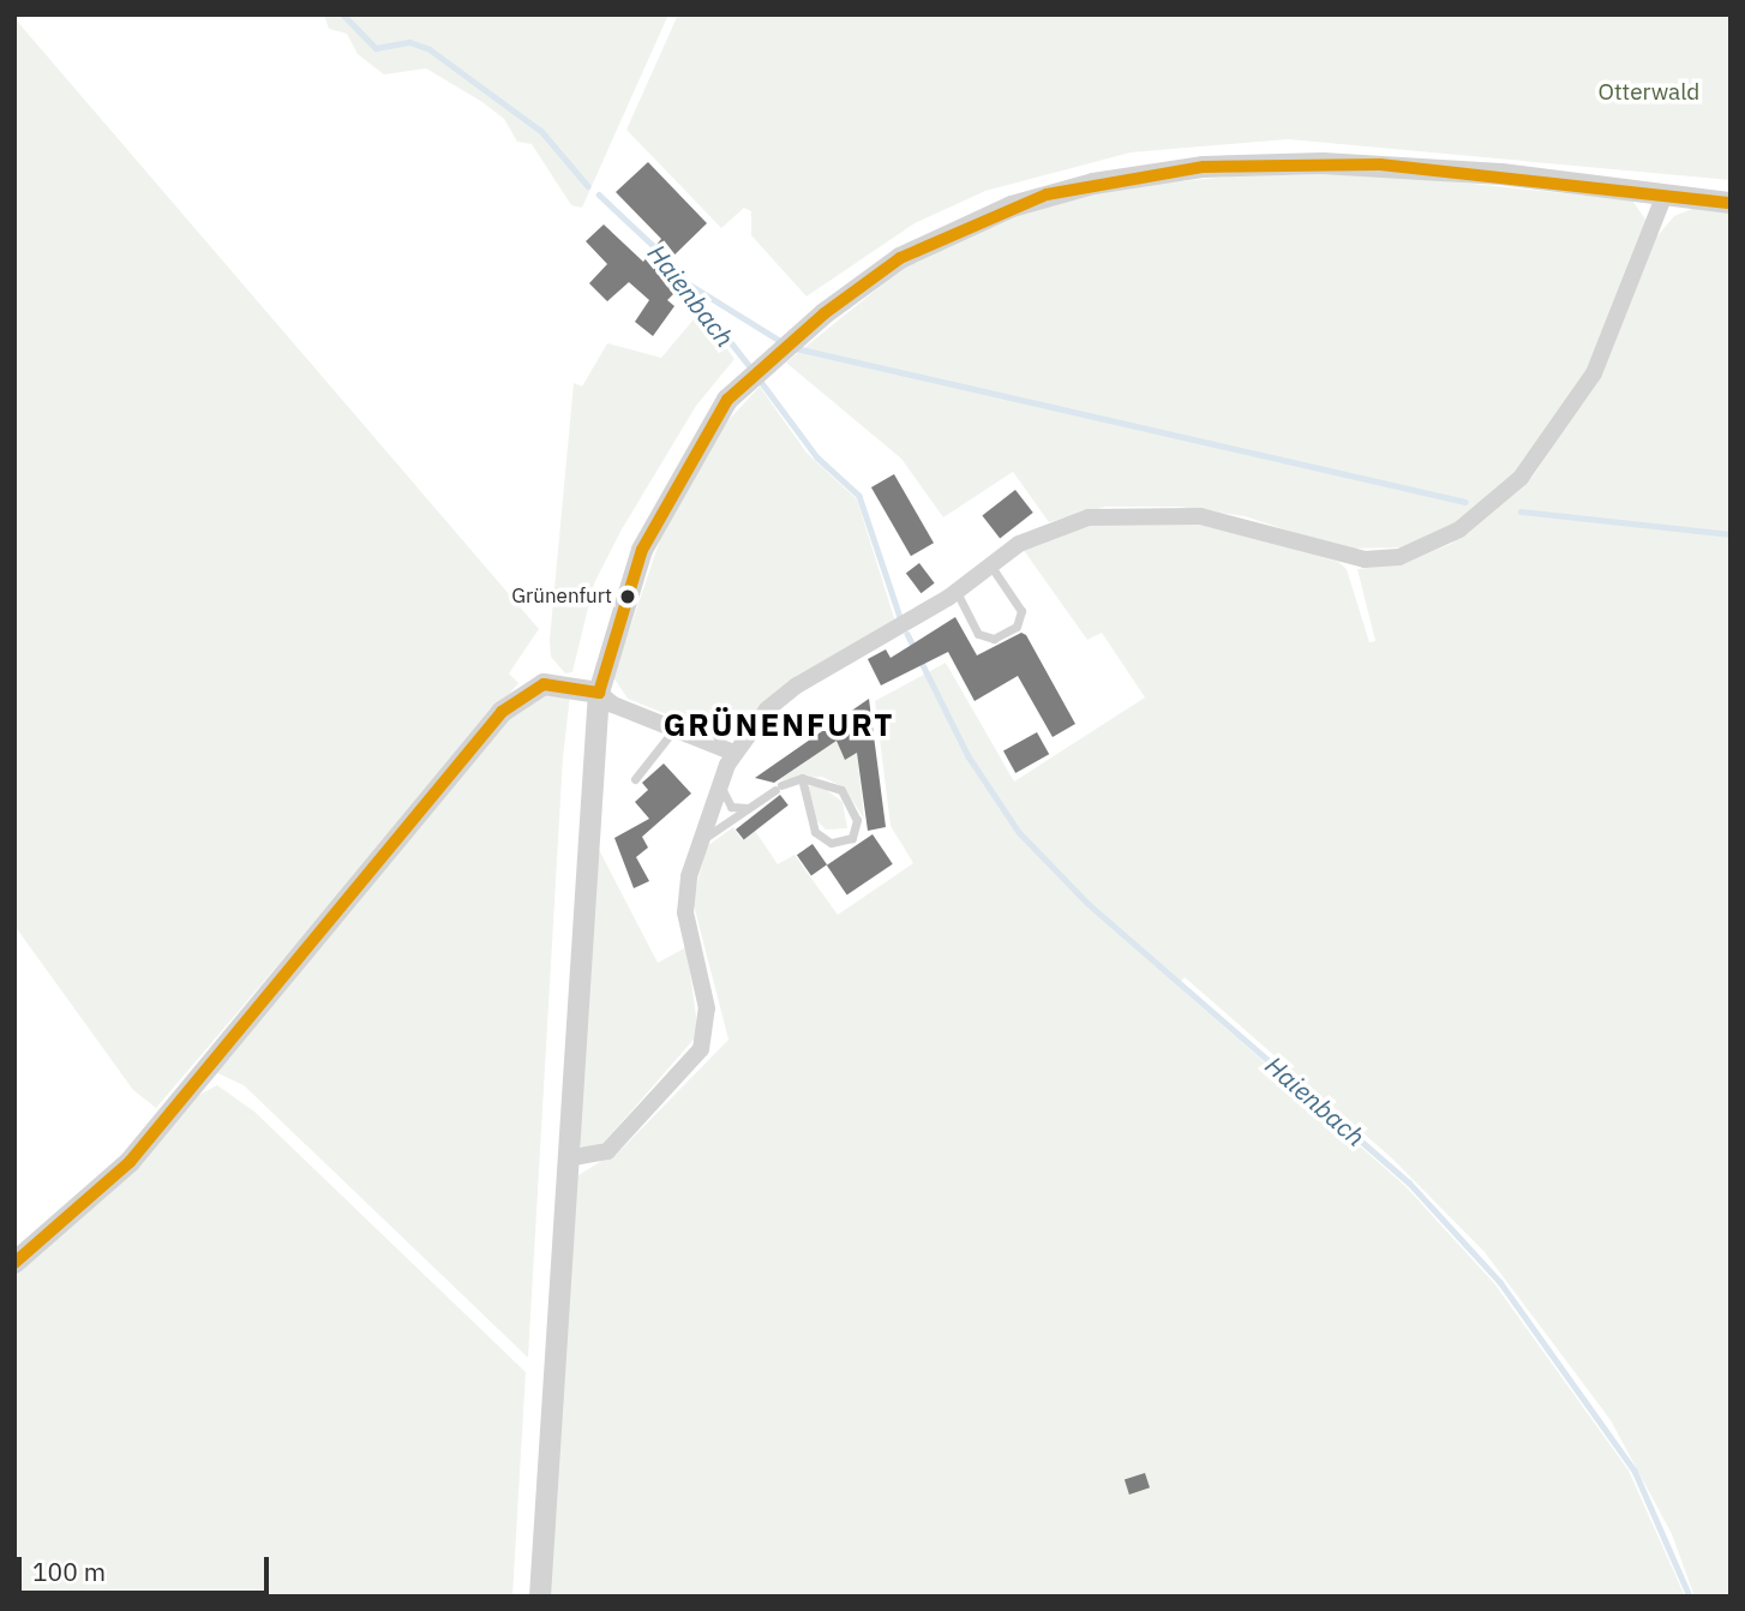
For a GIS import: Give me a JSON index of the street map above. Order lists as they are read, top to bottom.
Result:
{
  "districts": ["GRÜNENFURT"],
  "water": ["Haienbach"],
  "parks": ["Otterwald"],
  "places": ["Grünenfurt"],
  "scale_bar": "100 m"
}
